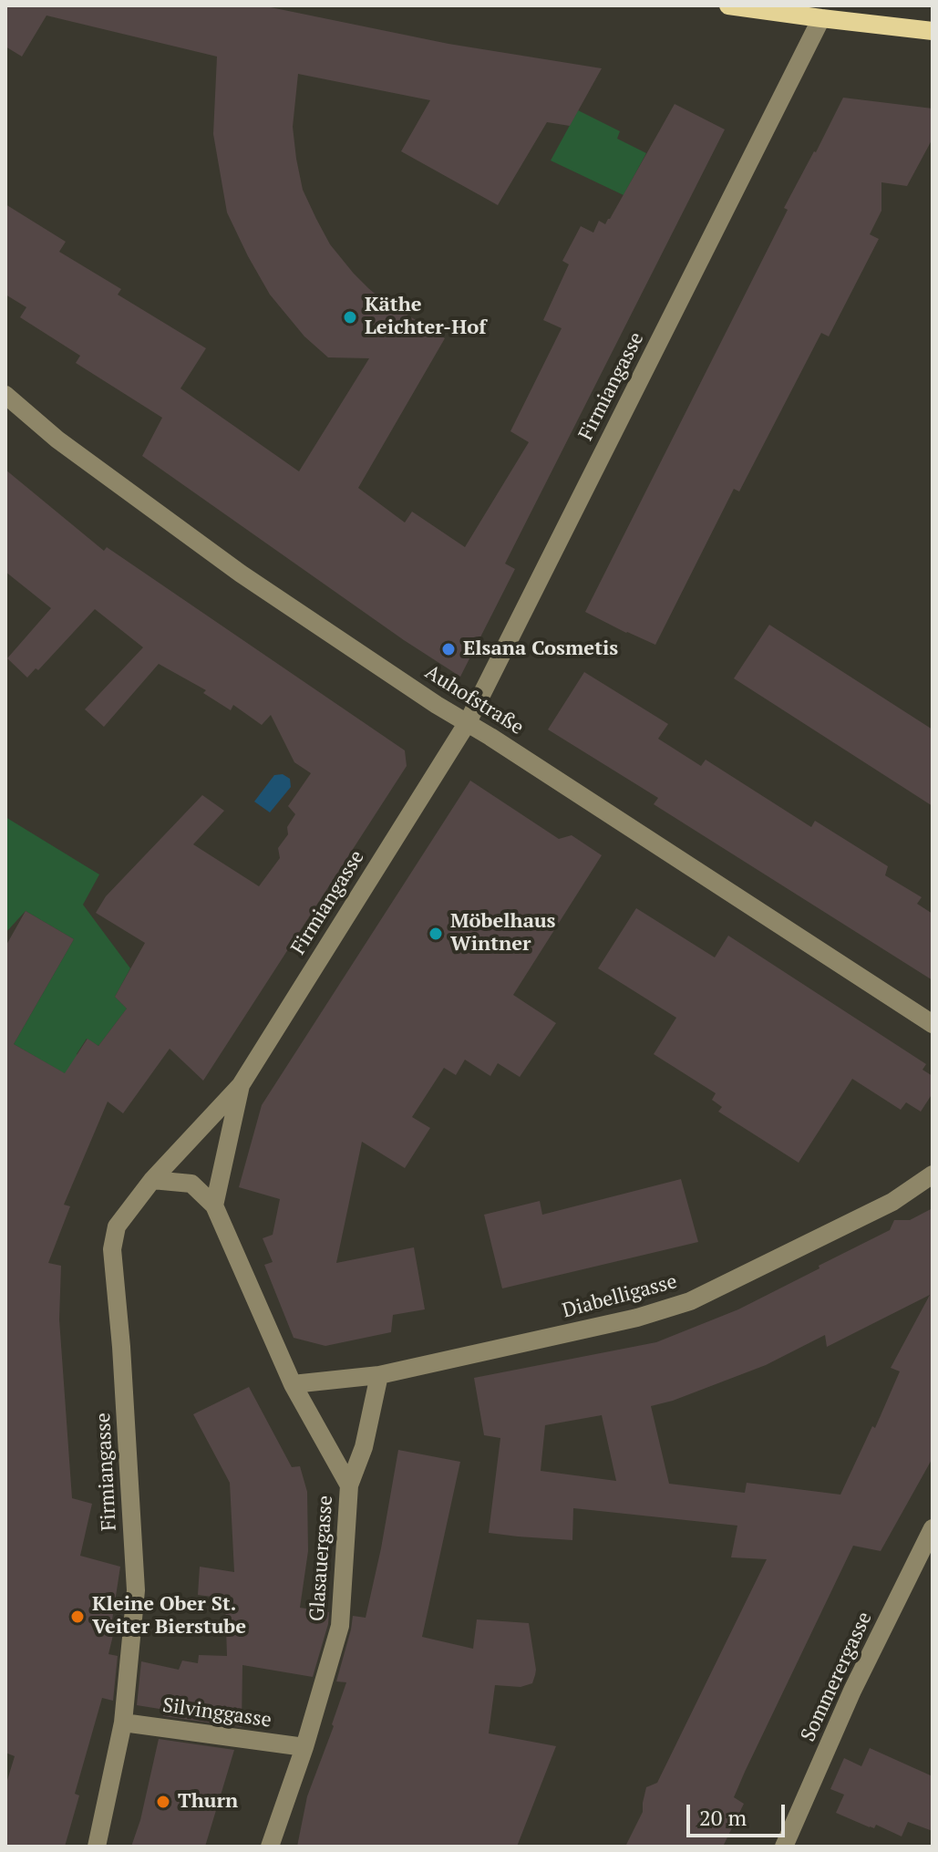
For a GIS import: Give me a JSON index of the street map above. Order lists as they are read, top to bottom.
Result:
{
  "streets": {
    "street": [
      "Firmiangasse",
      "Auhofstraße",
      "Diabelligasse",
      "Glasauergasse",
      "Sommerergasse",
      "Silvinggasse"
    ]
  },
  "crossings": [
    ["Firmiangasse", "Auhofstraße"],
    ["Firmiangasse", "Glasauergasse"],
    ["Firmiangasse", "Silvinggasse"],
    ["Diabelligasse", "Glasauergasse"],
    ["Glasauergasse", "Silvinggasse"]
  ],
  "places": [
    "Käthe Leichter-Hof",
    "Elsana Cosmetis",
    "Möbelhaus Wintner",
    "Kleine Ober St. Veiter Bierstube",
    "Thurn"
  ],
  "scale_bar": "20 m"
}
